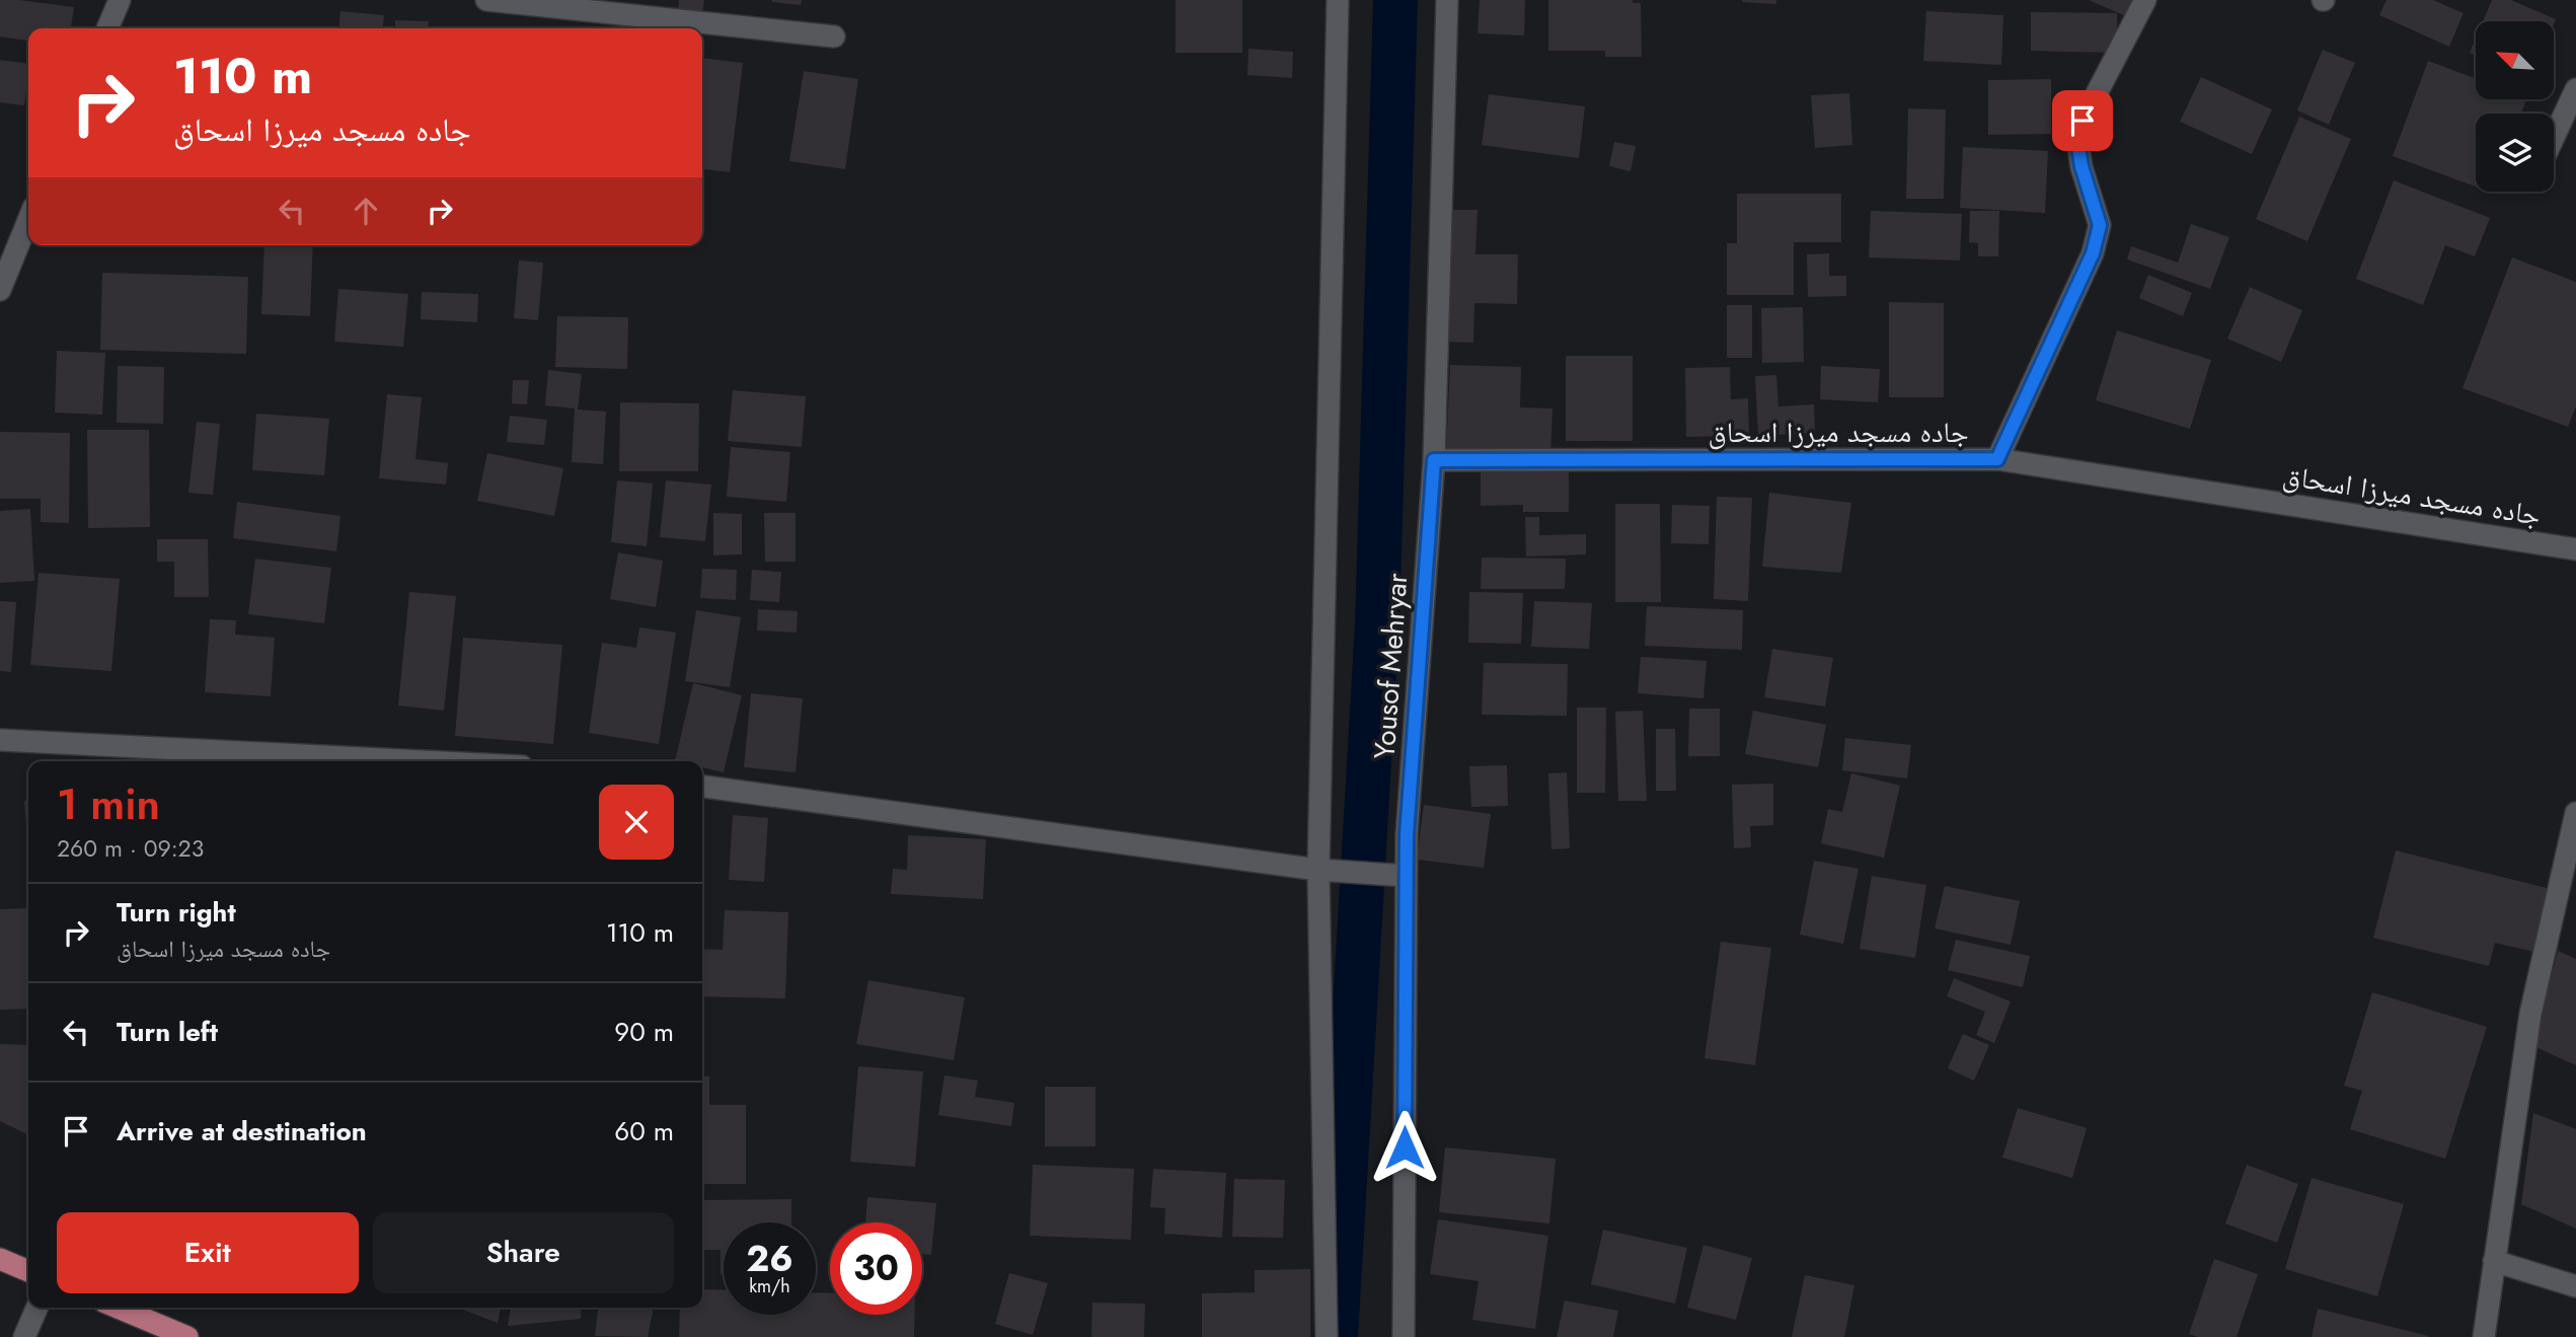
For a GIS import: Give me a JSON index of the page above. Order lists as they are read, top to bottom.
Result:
{
  "streets": {
    "street": ["جاده مسجد ميرزا اسحاق", "Yousof Mehryar"]
  },
  "crossings": [
    ["جاده مسجد ميرزا اسحاق", "Yousof Mehryar"]
  ],
  "north": "top left",
  "page": {
    "turn": ["110 m", "جاده مسجد ميرزا اسحاق"],
    "heading": ["1 min", "260 m · 09:23"],
    "list": [
      {
        "name": "Turn right",
        "note": "جاده مسجد ميرزا اسحاق",
        "value": "110 m"
      },
      {
        "name": "Turn left",
        "value": "90 m"
      },
      {
        "name": "Arrive at destination",
        "value": "60 m"
      }
    ],
    "buttons": ["Exit", "Share"],
    "speed": "26 km/h",
    "limit": "30"
  }
}
